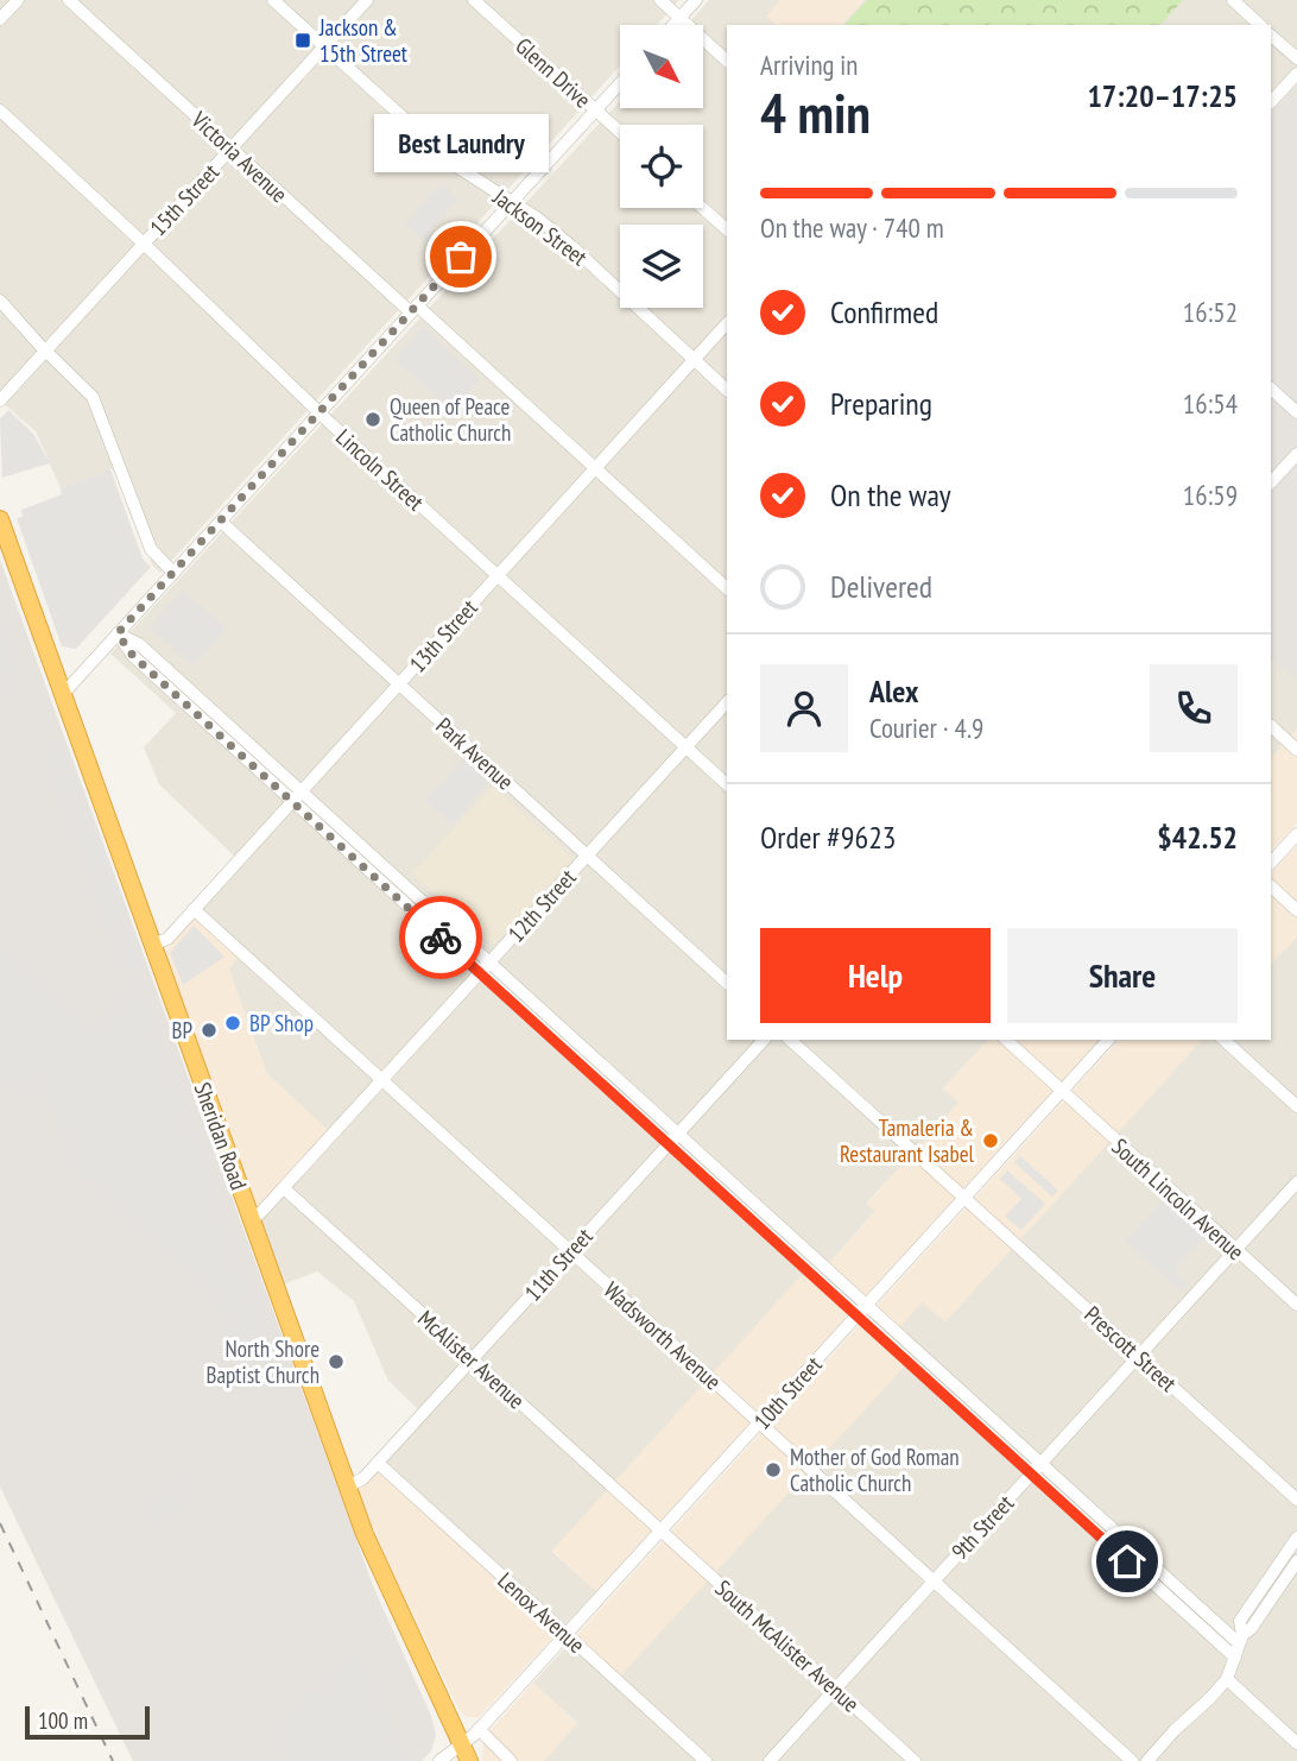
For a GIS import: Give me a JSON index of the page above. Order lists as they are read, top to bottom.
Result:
{
  "streets": {
    "highway": ["Sheridan Road"],
    "street": [
      "Glenn Drive",
      "Victoria Avenue",
      "15th Street",
      "Jackson Street",
      "Lincoln Street",
      "13th Street",
      "Park Avenue",
      "12th Street",
      "South Lincoln Avenue",
      "11th Street",
      "Wadsworth Avenue",
      "Prescott Street",
      "McAlister Avenue",
      "10th Street",
      "9th Street",
      "Lenox Avenue",
      "South McAlister Avenue"
    ]
  },
  "crossings": [
    ["Victoria Avenue", "15th Street"],
    ["Victoria Avenue", "13th Street"],
    ["15th Street", "Jackson Street"],
    ["15th Street", "Lincoln Street"],
    ["Jackson Street", "13th Street"],
    ["Lincoln Street", "13th Street"],
    ["Lincoln Street", "12th Street"],
    ["13th Street", "Park Avenue"],
    ["13th Street", "Sheridan Road"],
    ["13th Street", "Wadsworth Avenue"],
    ["Park Avenue", "12th Street"],
    ["12th Street", "Sheridan Road"],
    ["12th Street", "Wadsworth Avenue"],
    ["12th Street", "McAlister Avenue"],
    ["Sheridan Road", "11th Street"],
    ["Sheridan Road", "10th Street"],
    ["South Lincoln Avenue", "10th Street"],
    ["South Lincoln Avenue", "9th Street"],
    ["11th Street", "Wadsworth Avenue"],
    ["11th Street", "McAlister Avenue"],
    ["11th Street", "Lenox Avenue"],
    ["Wadsworth Avenue", "10th Street"],
    ["Wadsworth Avenue", "9th Street"],
    ["Prescott Street", "10th Street"],
    ["Prescott Street", "9th Street"],
    ["McAlister Avenue", "10th Street"],
    ["McAlister Avenue", "South McAlister Avenue"],
    ["10th Street", "Lenox Avenue"],
    ["10th Street", "South McAlister Avenue"],
    ["9th Street", "South McAlister Avenue"]
  ],
  "places": {
    "transit": ["Jackson & 15th Street"],
    "other": [
      "Best Laundry",
      "Queen of Peace Catholic Church",
      "BP Shop",
      "BP",
      "Tamaleria & Restaurant Isabel",
      "North Shore Baptist Church",
      "Mother of God Roman Catholic Church"
    ]
  },
  "scale_bar": "100 m",
  "north": "bottom right",
  "page": {
    "heading": ["4 min", "Arriving in", "17:20–17:25"],
    "panel": [
      "Alex",
      "Courier · 4.9",
      "Order #9623",
      "$42.52"
    ],
    "bubble": "Best Laundry",
    "bar": "On the way · 740 m",
    "list": [
      ["Confirmed", "16:52"],
      ["Preparing", "16:54"],
      ["On the way", "16:59"],
      "Delivered"
    ],
    "buttons": ["Help", "Share"],
    "scale": "100 m"
  }
}
